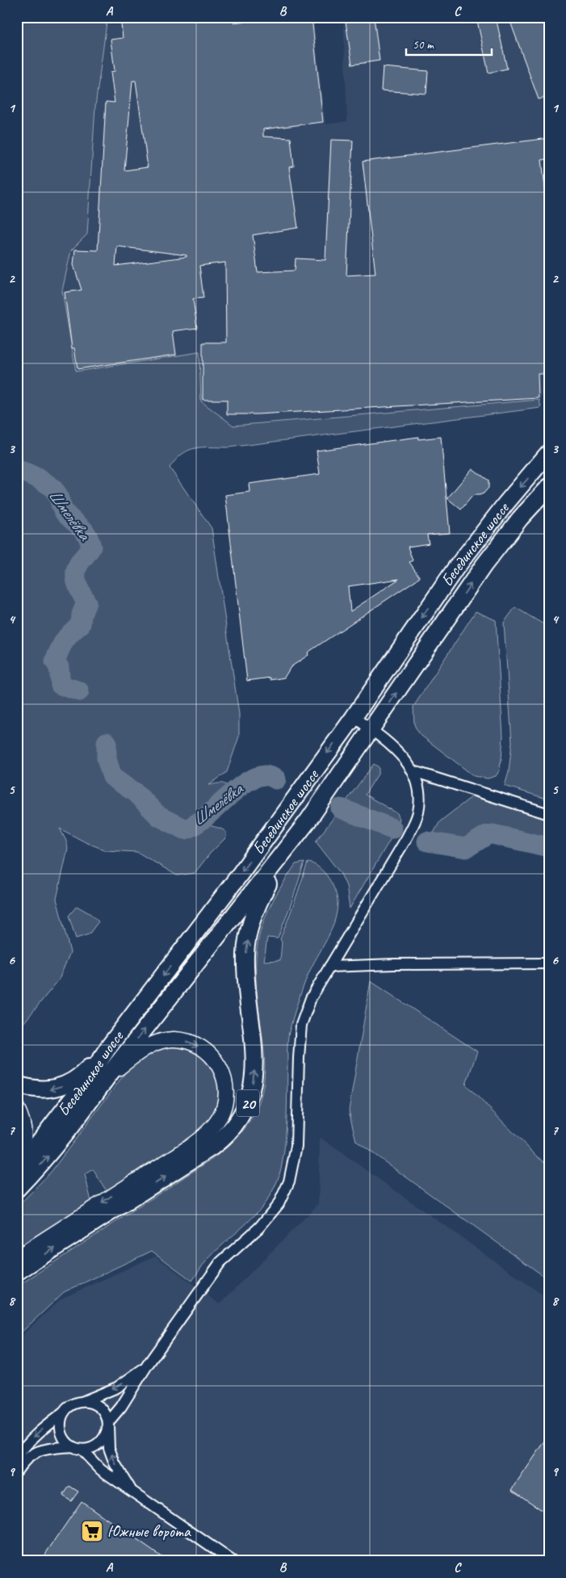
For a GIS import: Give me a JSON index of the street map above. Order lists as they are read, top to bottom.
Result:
{
  "streets": {
    "main road": ["Бесединское шоссе", "20"]
  },
  "crossings": [
    ["Бесединское шоссе", "20"]
  ],
  "water": ["Шмелёвка"],
  "places": {
    "supermarket": ["Южные ворота"]
  },
  "scale_bar": "50 m",
  "grid": {
    "columns": ["A", "B", "C"],
    "rows": [
      "1",
      "2",
      "3",
      "4",
      "5",
      "6",
      "7",
      "8",
      "9"
    ]
  }
}
